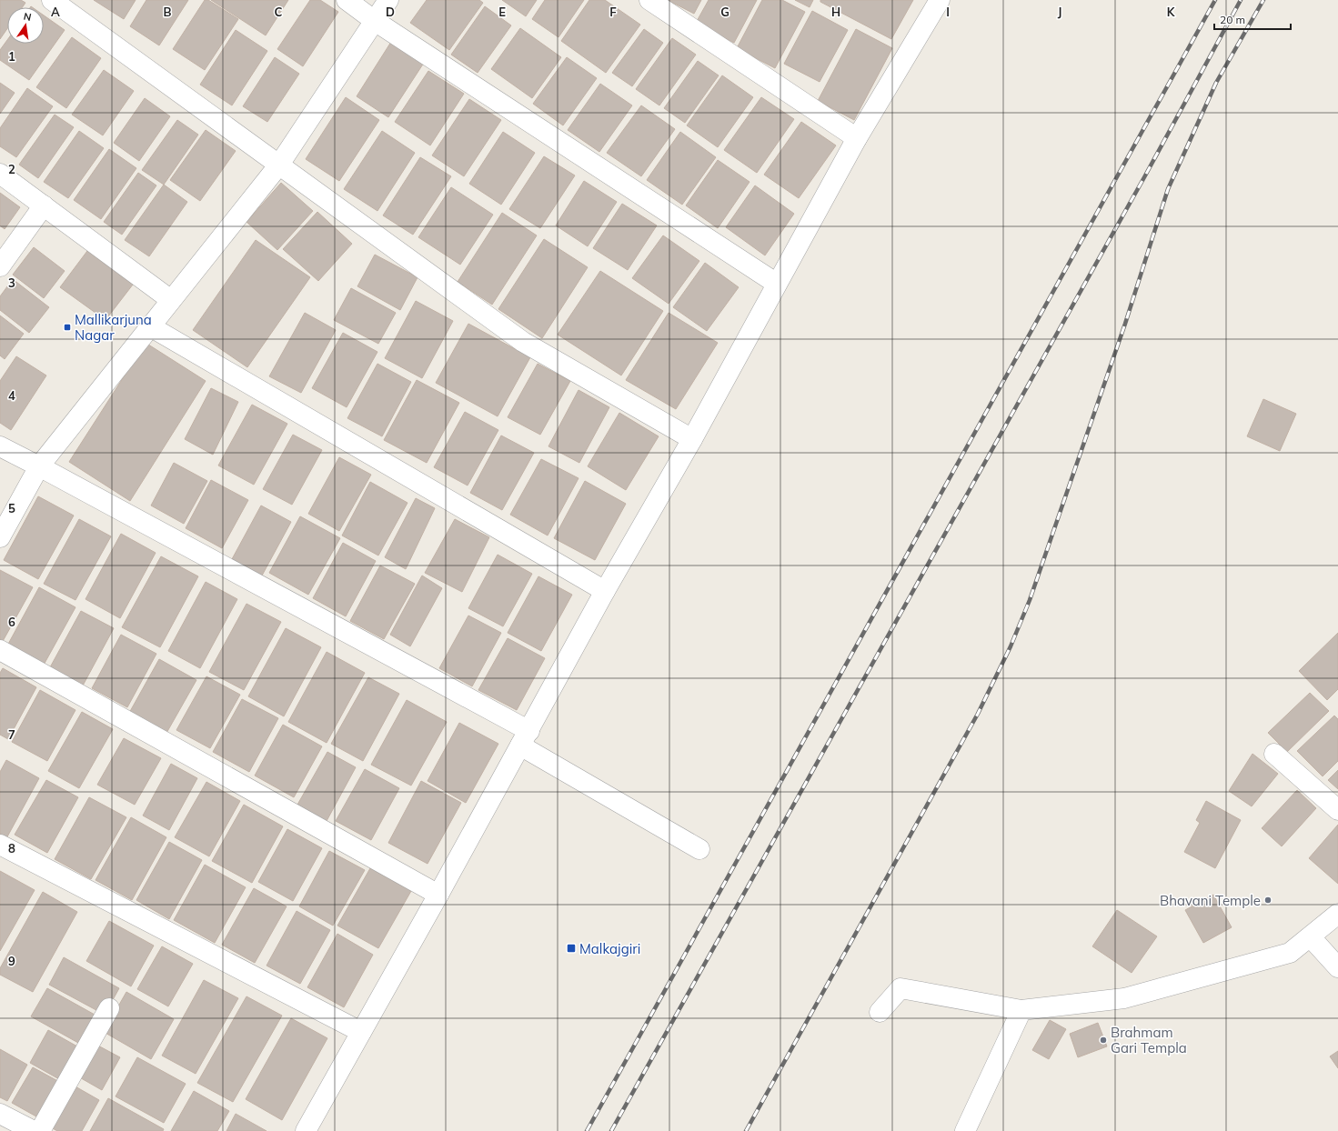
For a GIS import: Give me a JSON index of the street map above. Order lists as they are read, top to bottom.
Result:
{
  "places": {
    "transit": ["Mallikarjuna Nagar", "Malkajgiri"],
    "other": ["Bhavani Temple", "Brahmam Gari Templa"]
  },
  "scale_bar": "20 m",
  "north": "top",
  "grid": {
    "columns": [
      "A",
      "B",
      "C",
      "D",
      "E",
      "F",
      "G",
      "H",
      "I",
      "J",
      "K"
    ],
    "rows": [
      "1",
      "2",
      "3",
      "4",
      "5",
      "6",
      "7",
      "8",
      "9"
    ]
  }
}
